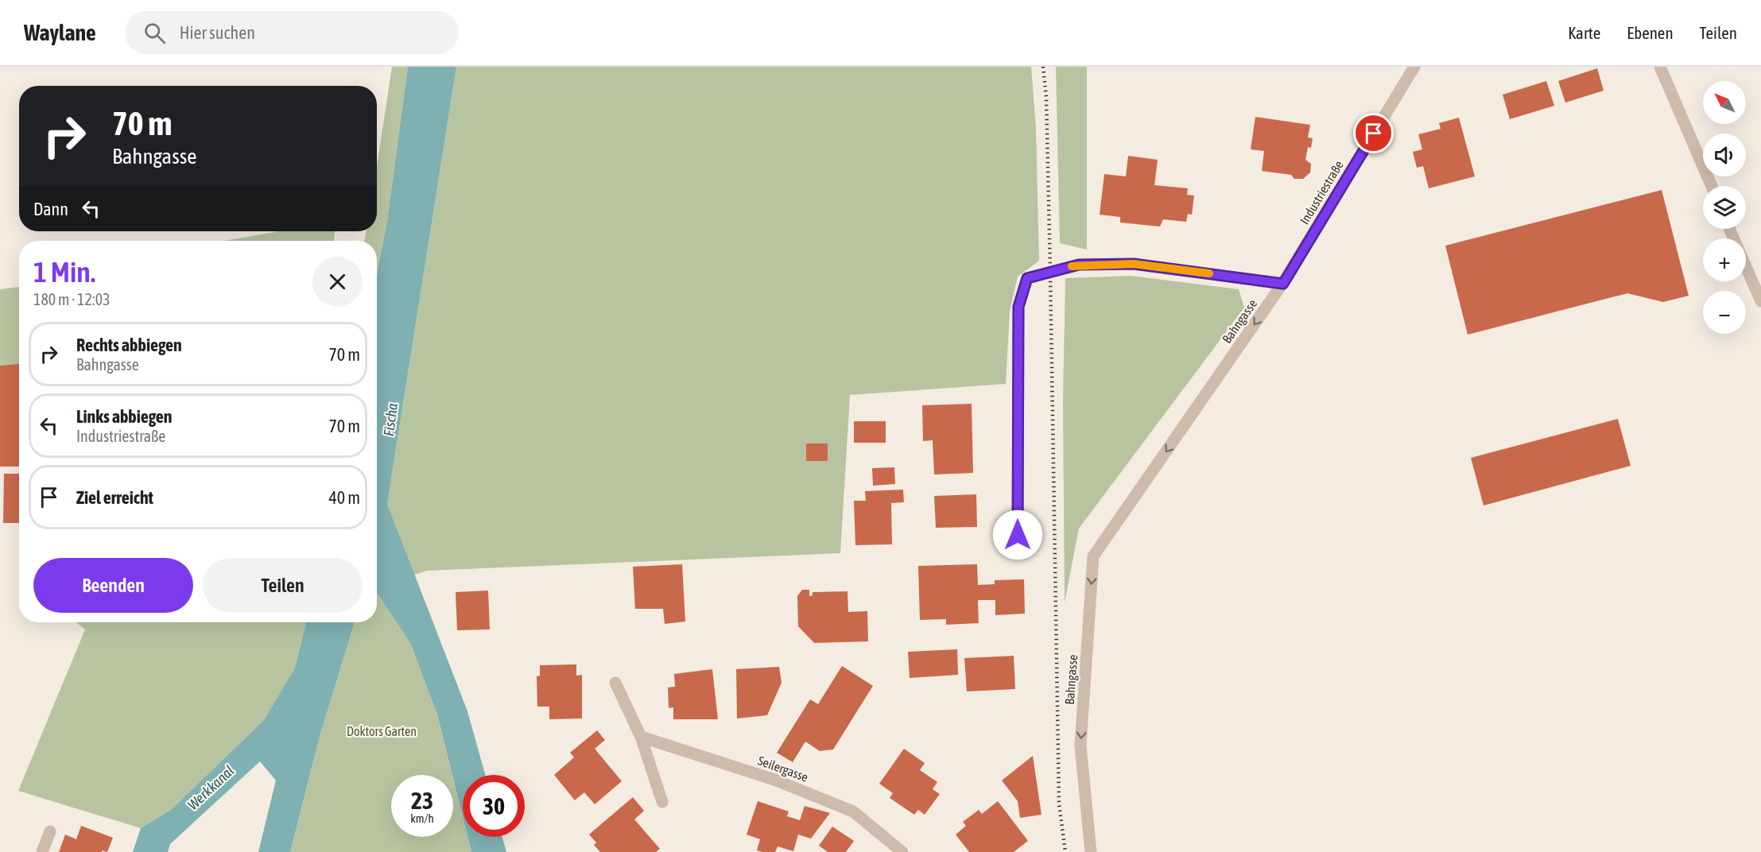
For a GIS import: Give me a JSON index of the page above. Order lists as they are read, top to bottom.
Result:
{
  "streets": {
    "street": ["Industriestraße", "Bahngasse", "Seilergasse"]
  },
  "crossings": [
    ["Industriestraße", "Bahngasse"]
  ],
  "one_way": ["Bahngasse"],
  "water": ["Fischa", "Werkkanal"],
  "parks": ["Doktors Garten"],
  "north": "top left",
  "page": {
    "header": "Waylane",
    "search": "Hier suchen",
    "nav": ["Karte", "Ebenen", "Teilen"],
    "map_buttons": ["+", "−"],
    "turn": ["70 m", "Bahngasse"],
    "then": "Dann",
    "heading": ["1 Min.", "180 m · 12:03"],
    "list": [
      {
        "name": "Rechts abbiegen",
        "note": "Bahngasse",
        "value": "70 m"
      },
      {
        "name": "Links abbiegen",
        "note": "Industriestraße",
        "value": "70 m"
      },
      {
        "name": "Ziel erreicht",
        "value": "40 m"
      }
    ],
    "buttons": ["Beenden", "Teilen"],
    "speed": "23 km/h",
    "limit": "30"
  }
}
